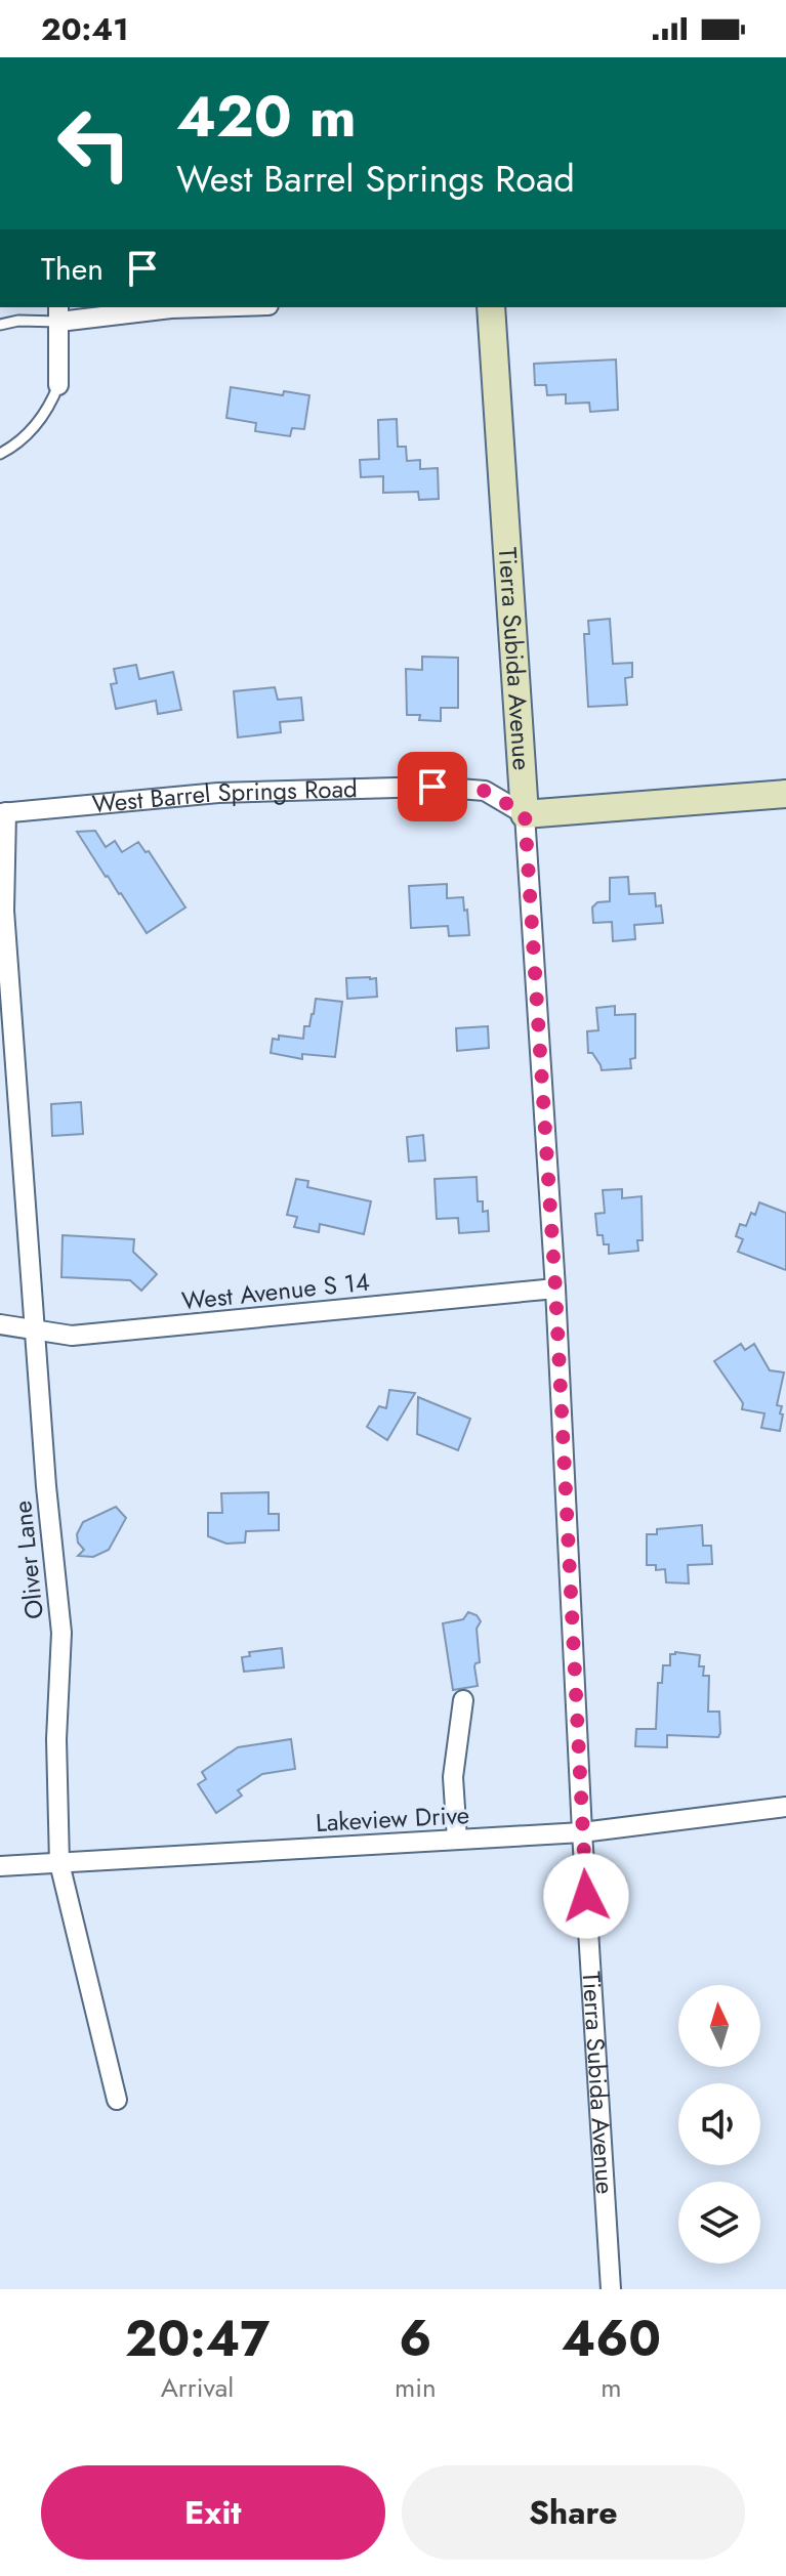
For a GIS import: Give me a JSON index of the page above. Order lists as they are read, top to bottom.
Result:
{
  "streets": {
    "street": [
      "Tierra Subida Avenue",
      "West Barrel Springs Road",
      "West Avenue S 14",
      "Oliver Lane",
      "Lakeview Drive"
    ]
  },
  "crossings": [
    ["Tierra Subida Avenue", "West Barrel Springs Road"],
    ["Tierra Subida Avenue", "West Avenue S 14"],
    ["Tierra Subida Avenue", "Lakeview Drive"],
    ["West Barrel Springs Road", "Oliver Lane"],
    ["West Avenue S 14", "Oliver Lane"],
    ["Oliver Lane", "Lakeview Drive"]
  ],
  "north": "top",
  "page": {
    "status": "20:41",
    "turn": ["420 m", "West Barrel Springs Road"],
    "then": "Then",
    "eta": [
      "20:47",
      "Arrival",
      "6",
      "min",
      "460",
      "m"
    ],
    "buttons": ["Exit", "Share"]
  }
}
